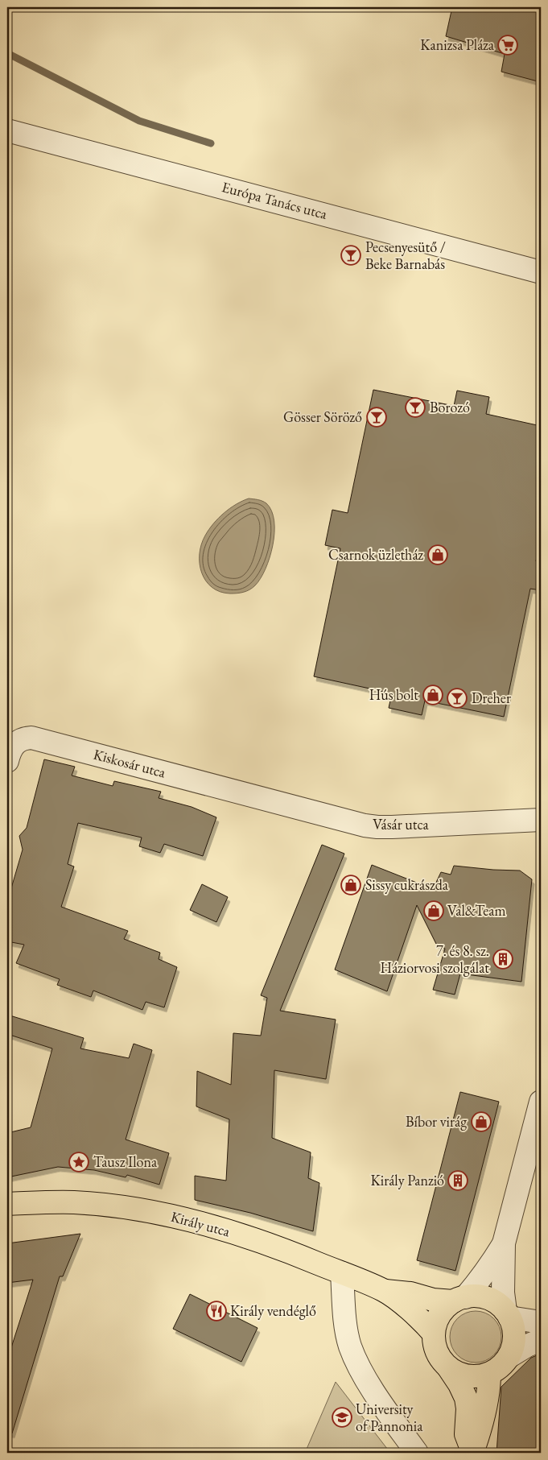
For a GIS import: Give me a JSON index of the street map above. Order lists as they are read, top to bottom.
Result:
{
  "streets": {
    "main road": ["Király utca"],
    "street": ["Európa Tanács utca", "Kiskosár utca", "Vásár utca"]
  },
  "crossings": [
    ["Kiskosár utca", "Vásár utca"]
  ],
  "places": {
    "supermarket": ["Kanizsa Pláza"],
    "bar": [
      "Pecsenyesütő / Beke Barnabás",
      "Borozó",
      "Gösser Söröző",
      "Dreher"
    ],
    "shop": [
      "Csarnok üzletház",
      "Hús bolt",
      "Sissy cukrászda",
      "Val&Team",
      "Bíbor virág"
    ],
    "building": ["7. és 8. sz. Háziorvosi szolgálat", "Király Panzió"],
    "place": ["Tausz Ilona"],
    "restaurant": ["Király vendéglő"],
    "school or university": ["University of Pannonia"]
  }
}
